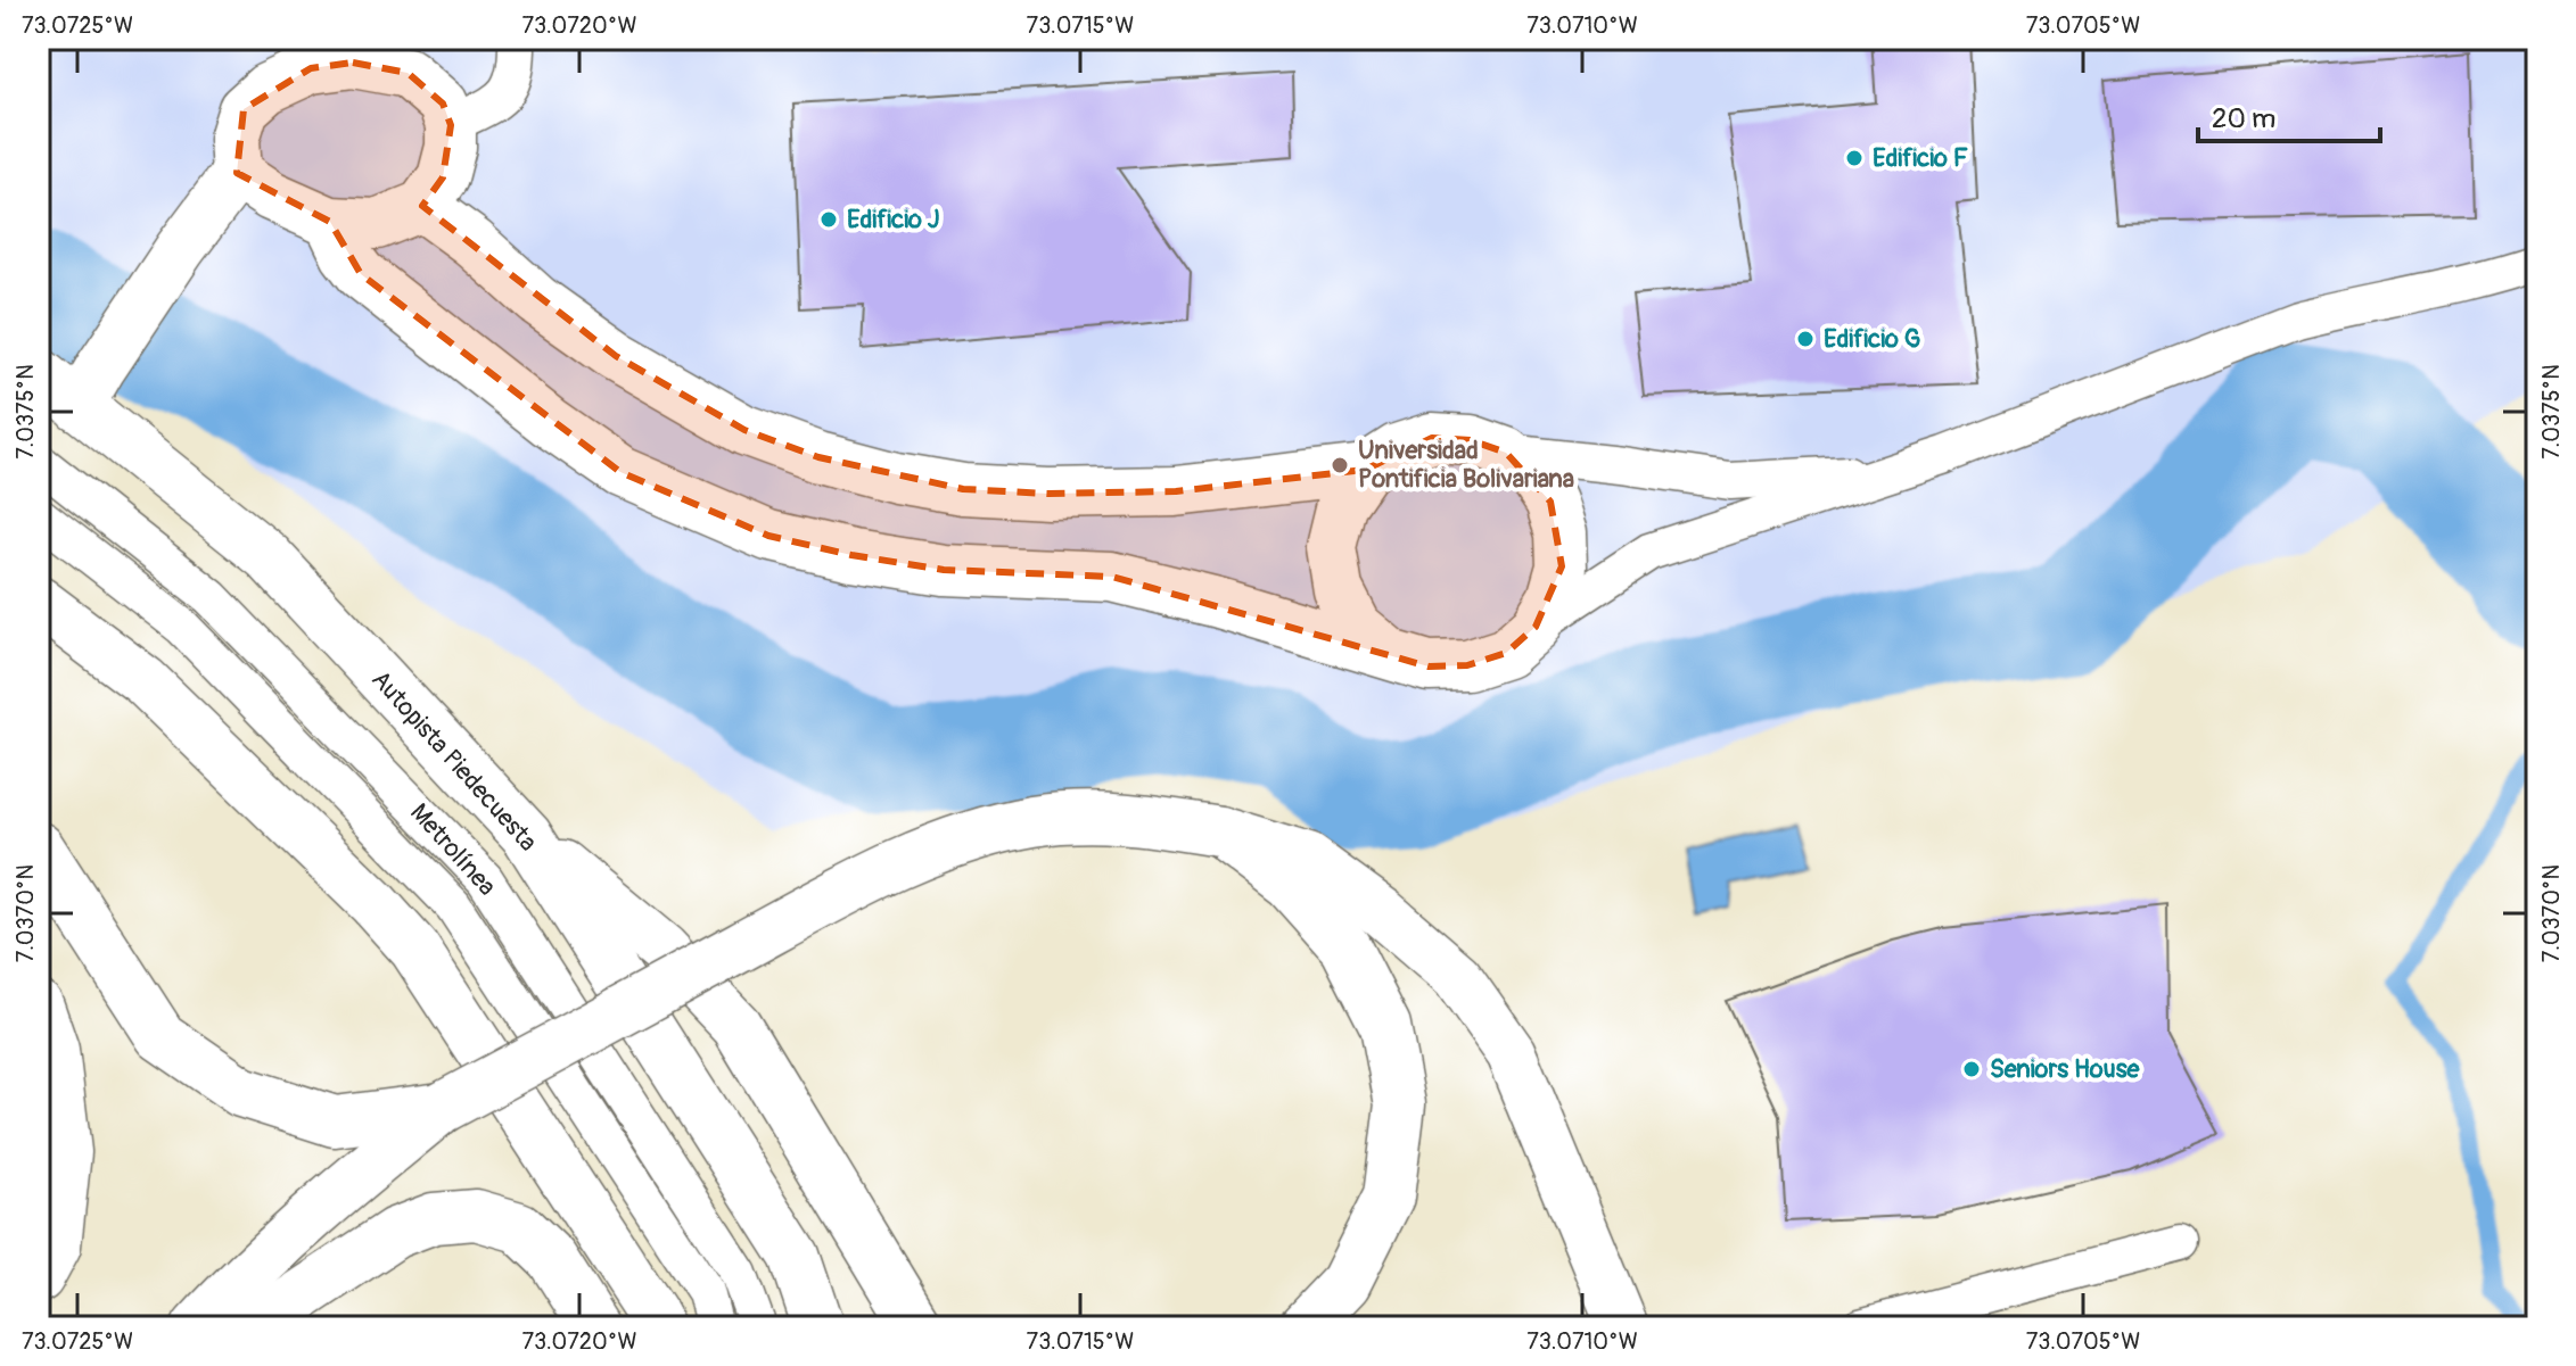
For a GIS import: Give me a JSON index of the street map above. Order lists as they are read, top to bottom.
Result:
{
  "streets": {
    "main road": ["Autopista Piedecuesta"],
    "lane": ["Metrolínea"]
  },
  "places": [
    "Edificio F",
    "Edificio J",
    "Edificio G",
    "Universidad Pontificia Bolivariana",
    "Seniors House"
  ],
  "scale_bar": "20 m",
  "coordinates": [
    "73.0725°W",
    "73.0720°W",
    "73.0715°W",
    "73.0710°W",
    "73.0705°W",
    "7.0375°N",
    "7.0370°N"
  ]
}
